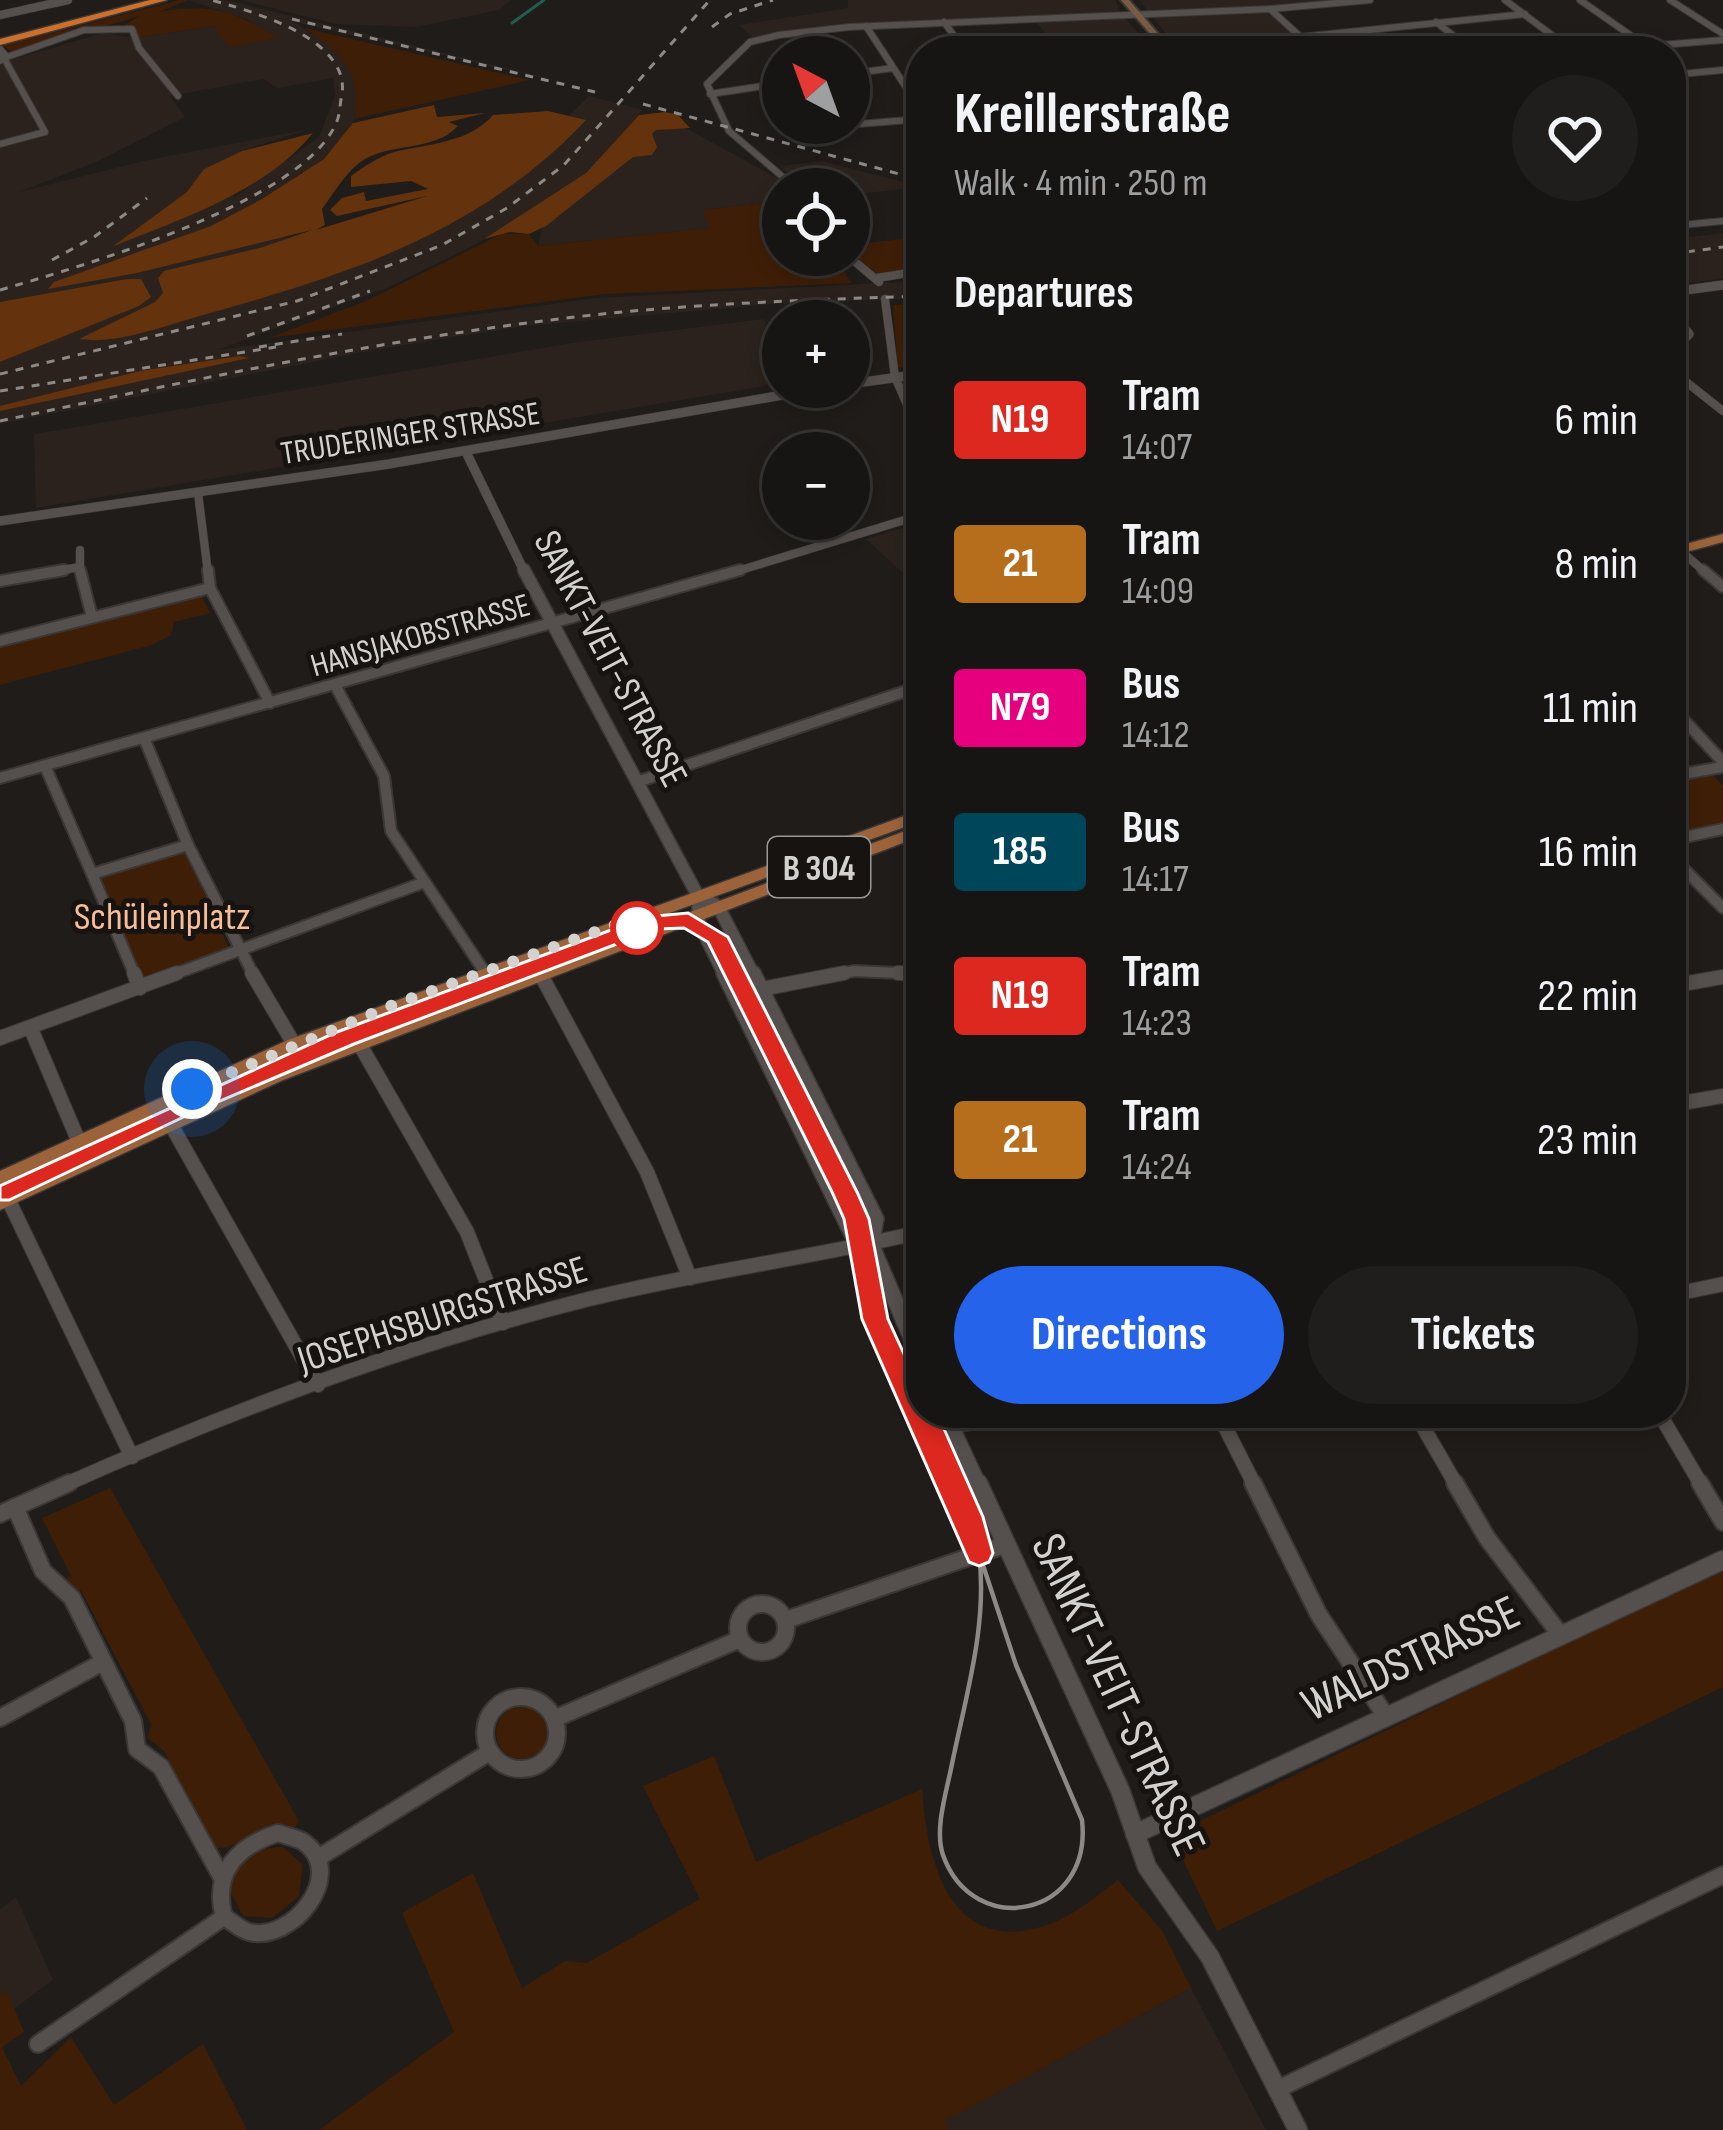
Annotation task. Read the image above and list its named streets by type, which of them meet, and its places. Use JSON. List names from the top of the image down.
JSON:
{
  "streets": {
    "main road": ["B 304"],
    "street": [
      "TRUDERINGER STRASSE",
      "HANSJAKOBSTRASSE",
      "SANKT-VEIT-STRASSE",
      "JOSEPHSBURGSTRASSE",
      "WALDSTRASSE"
    ]
  },
  "crossings": [
    ["TRUDERINGER STRASSE", "SANKT-VEIT-STRASSE"],
    ["HANSJAKOBSTRASSE", "SANKT-VEIT-STRASSE"],
    ["SANKT-VEIT-STRASSE", "B 304"],
    ["SANKT-VEIT-STRASSE", "WALDSTRASSE"]
  ],
  "parks": ["Schüleinplatz"],
  "lines": ["tram line N19"],
  "north": "top left",
  "page": {
    "map_buttons": ["+", "−"],
    "heading": [
      ["Kreillerstraße", "Walk · 4 min · 250 m"],
      "Departures"
    ],
    "list": [
      {
        "mark": "N19",
        "name": "Tram",
        "note": "14:07",
        "value": "6 min"
      },
      {
        "mark": "21",
        "name": "Tram",
        "note": "14:09",
        "value": "8 min"
      },
      {
        "mark": "N79",
        "name": "Bus",
        "note": "14:12",
        "value": "11 min"
      },
      {
        "mark": "185",
        "name": "Bus",
        "note": "14:17",
        "value": "16 min"
      },
      {
        "mark": "N19",
        "name": "Tram",
        "note": "14:23",
        "value": "22 min"
      },
      {
        "mark": "21",
        "name": "Tram",
        "note": "14:24",
        "value": "23 min"
      }
    ],
    "buttons": ["Directions", "Tickets"]
  }
}
